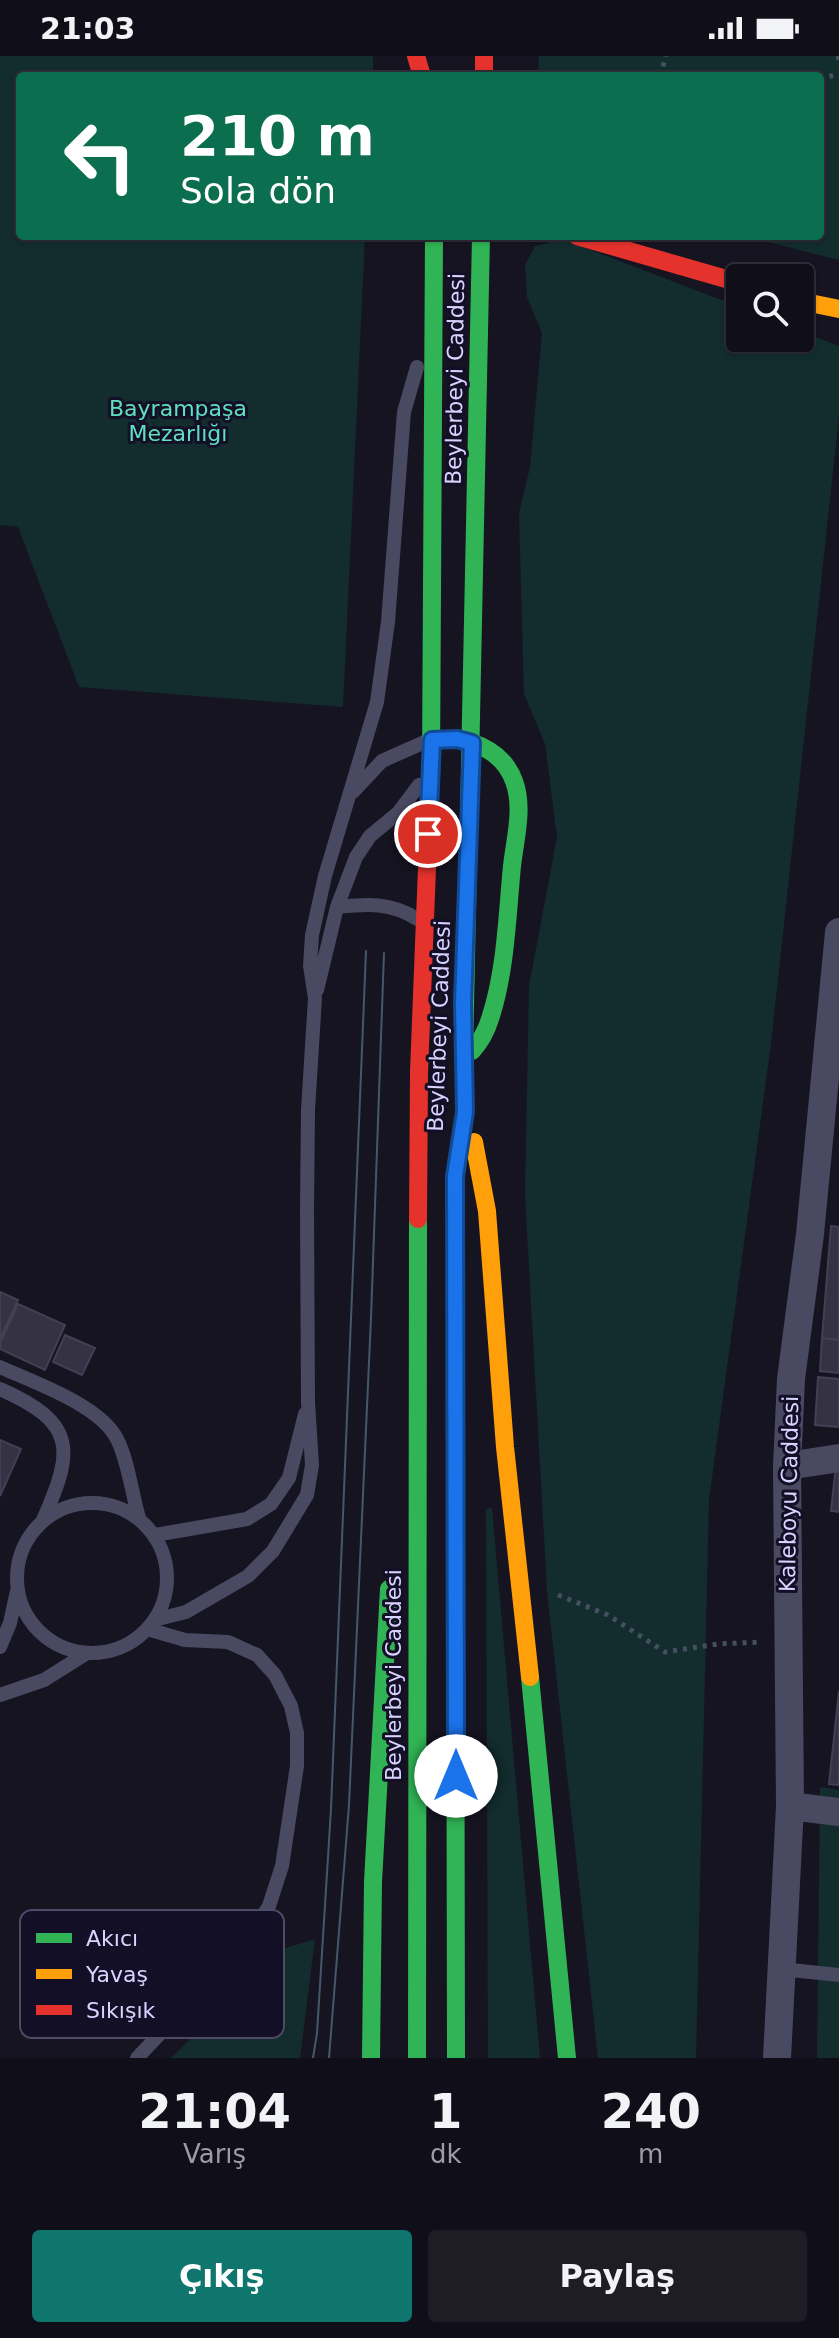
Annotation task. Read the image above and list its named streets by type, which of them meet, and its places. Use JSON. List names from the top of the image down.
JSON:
{
  "streets": {
    "main road": ["Beylerbeyi Caddesi"],
    "street": ["Kaleboyu Caddesi"]
  },
  "parks": ["Bayrampaşa Mezarlığı"],
  "legend": ["Akıcı", "Yavaş", "Sıkışık"],
  "page": {
    "status": "21:03",
    "turn": ["210 m", "Sola dön"],
    "eta": [
      "21:04",
      "Varış",
      "1",
      "dk",
      "240",
      "m"
    ],
    "buttons": ["Çıkış", "Paylaş"]
  }
}
